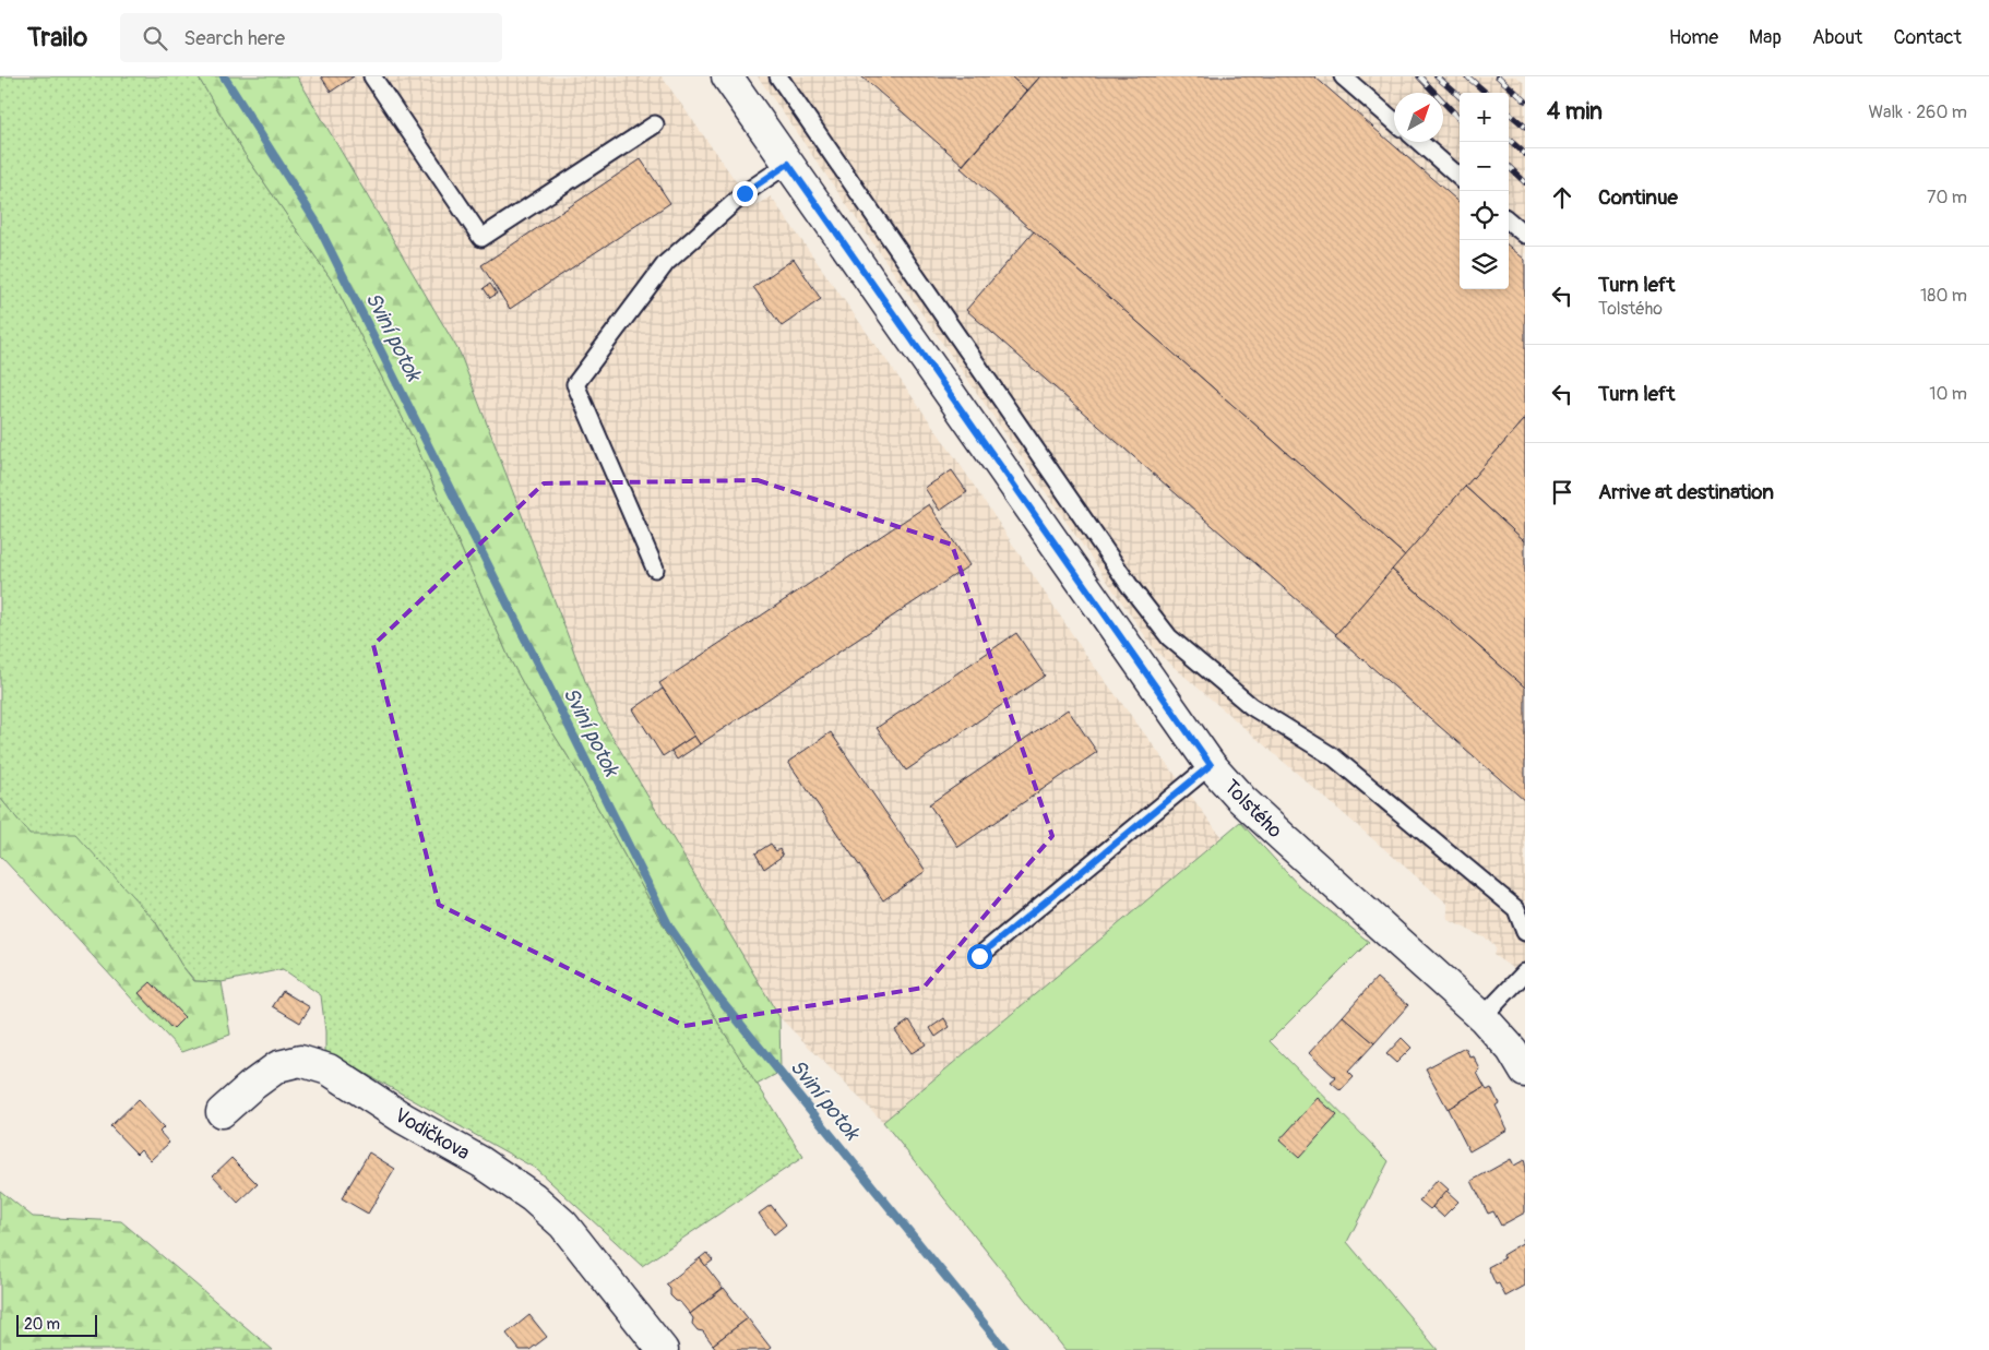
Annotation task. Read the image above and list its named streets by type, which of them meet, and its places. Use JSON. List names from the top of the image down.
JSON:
{
  "streets": {
    "street": ["Tolstého", "Vodičkova"]
  },
  "water": ["Sviní potok"],
  "scale_bar": "20 m",
  "north": "top right",
  "page": {
    "header": "Trailo",
    "search": "Search here",
    "nav": [
      "Home",
      "Map",
      "About",
      "Contact"
    ],
    "heading": ["4 min", "Walk · 260 m"],
    "map_buttons": ["+", "−"],
    "list": [
      ["Continue", "70 m"],
      ["Turn left", "Tolstého", "180 m"],
      ["Turn left", "10 m"],
      "Arrive at destination"
    ],
    "scale": "20 m"
  }
}
